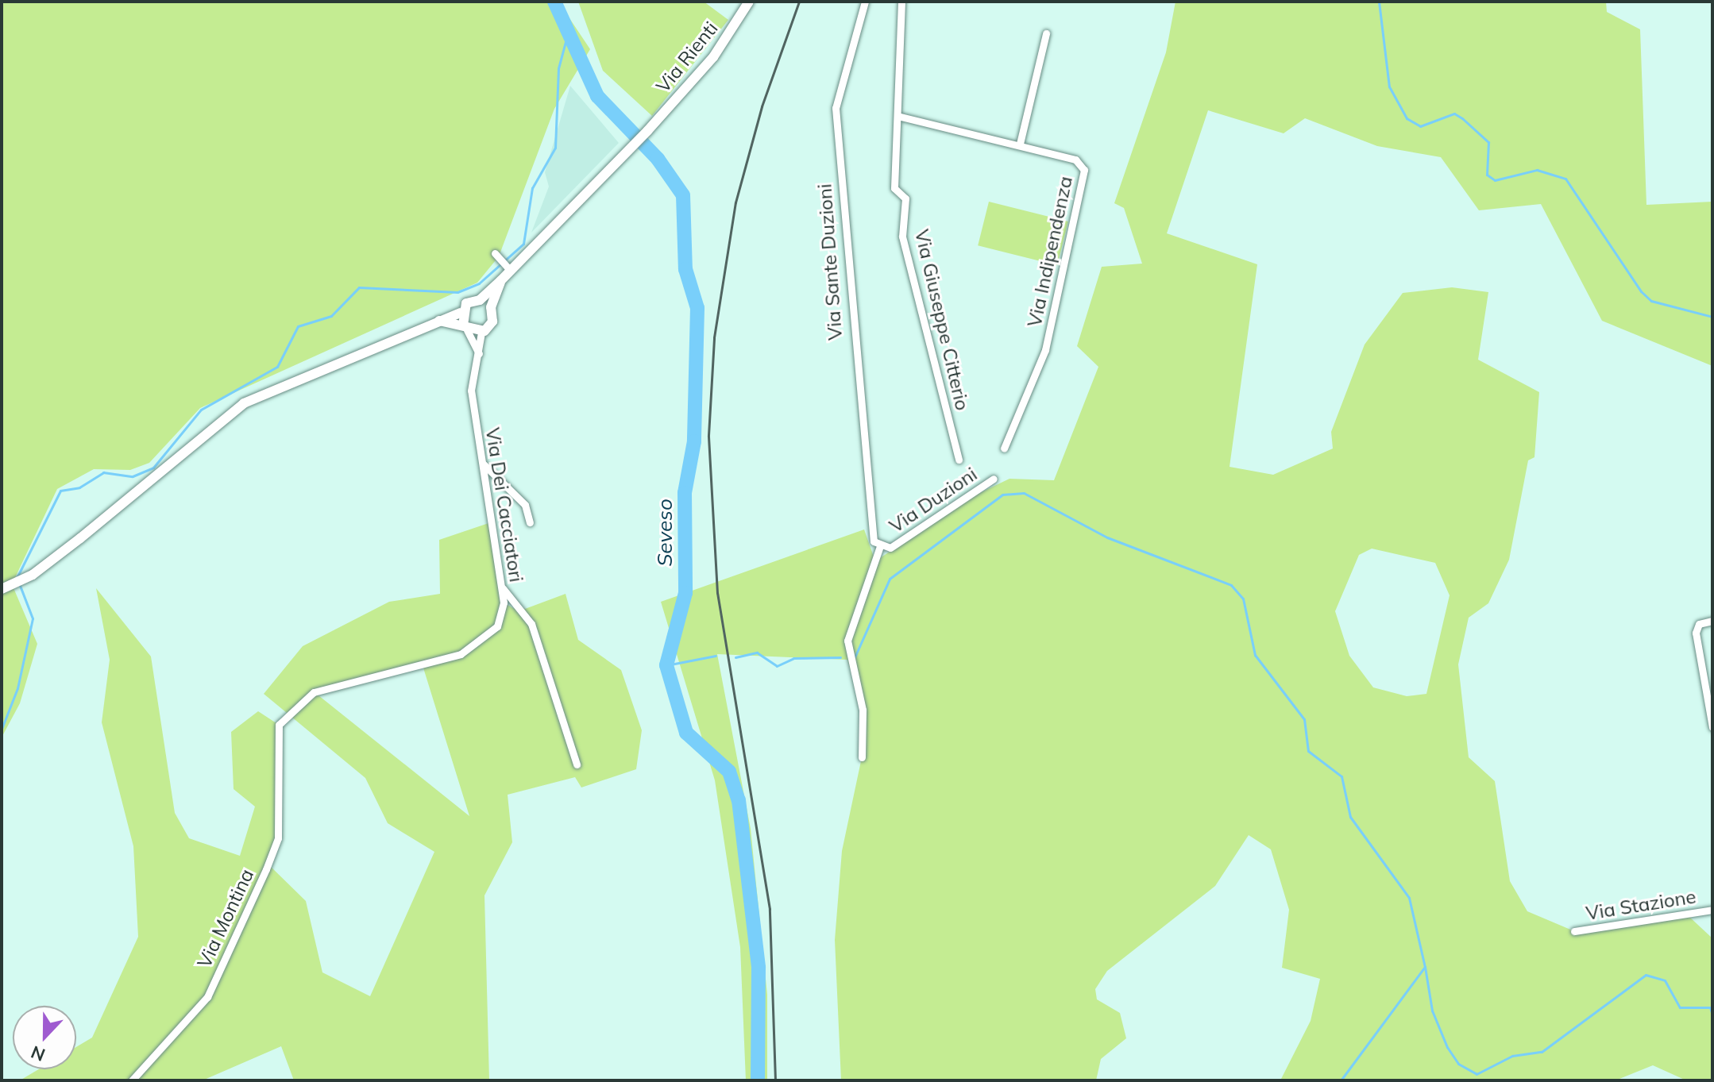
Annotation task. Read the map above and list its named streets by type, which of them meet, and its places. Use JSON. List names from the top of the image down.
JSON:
{
  "streets": {
    "main road": ["Via Rienti"],
    "street": [
      "Via Indipendenza",
      "Via Sante Duzioni",
      "Via Giuseppe Citterio",
      "Via Duzioni",
      "Via Dei Cacciatori",
      "Via Stazione",
      "Via Montina"
    ]
  },
  "crossings": [
    ["Via Indipendenza", "Via Giuseppe Citterio"],
    ["Via Sante Duzioni", "Via Duzioni"],
    ["Via Dei Cacciatori", "Via Montina"]
  ],
  "water": ["Seveso"],
  "north": "bottom"
}
